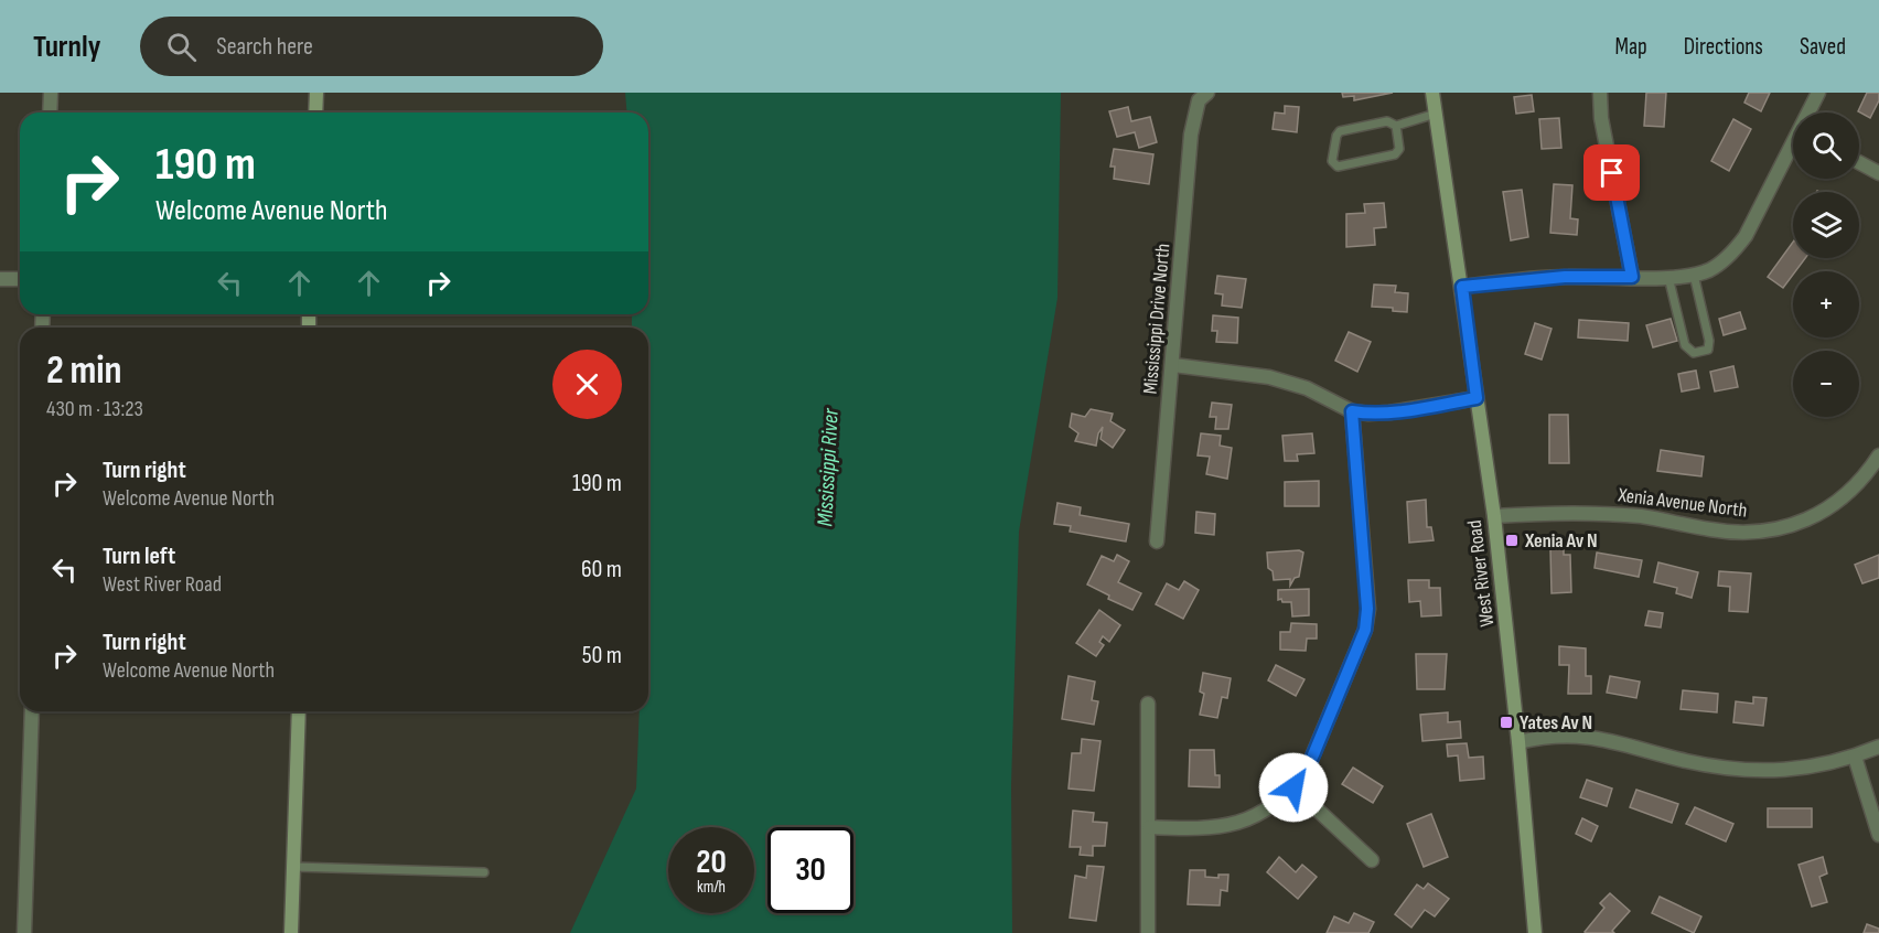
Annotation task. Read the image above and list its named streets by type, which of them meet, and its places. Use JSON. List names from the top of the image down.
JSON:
{
  "streets": {
    "main road": ["West River Road"],
    "street": ["Mississippi Drive North", "Xenia Avenue North"]
  },
  "crossings": [
    ["Xenia Avenue North", "West River Road"]
  ],
  "water": ["Mississippi River"],
  "places": {
    "transit": ["Xenia Av N", "Yates Av N"]
  },
  "page": {
    "header": "Turnly",
    "search": "Search here",
    "nav": ["Map", "Directions", "Saved"],
    "map_buttons": ["+", "−"],
    "turn": ["190 m", "Welcome Avenue North"],
    "heading": ["2 min", "430 m · 13:23"],
    "list": [
      {
        "name": "Turn right",
        "note": "Welcome Avenue North",
        "value": "190 m"
      },
      {
        "name": "Turn left",
        "note": "West River Road",
        "value": "60 m"
      },
      {
        "name": "Turn right",
        "note": "Welcome Avenue North",
        "value": "50 m"
      }
    ],
    "speed": "20 km/h",
    "limit": "30"
  }
}
